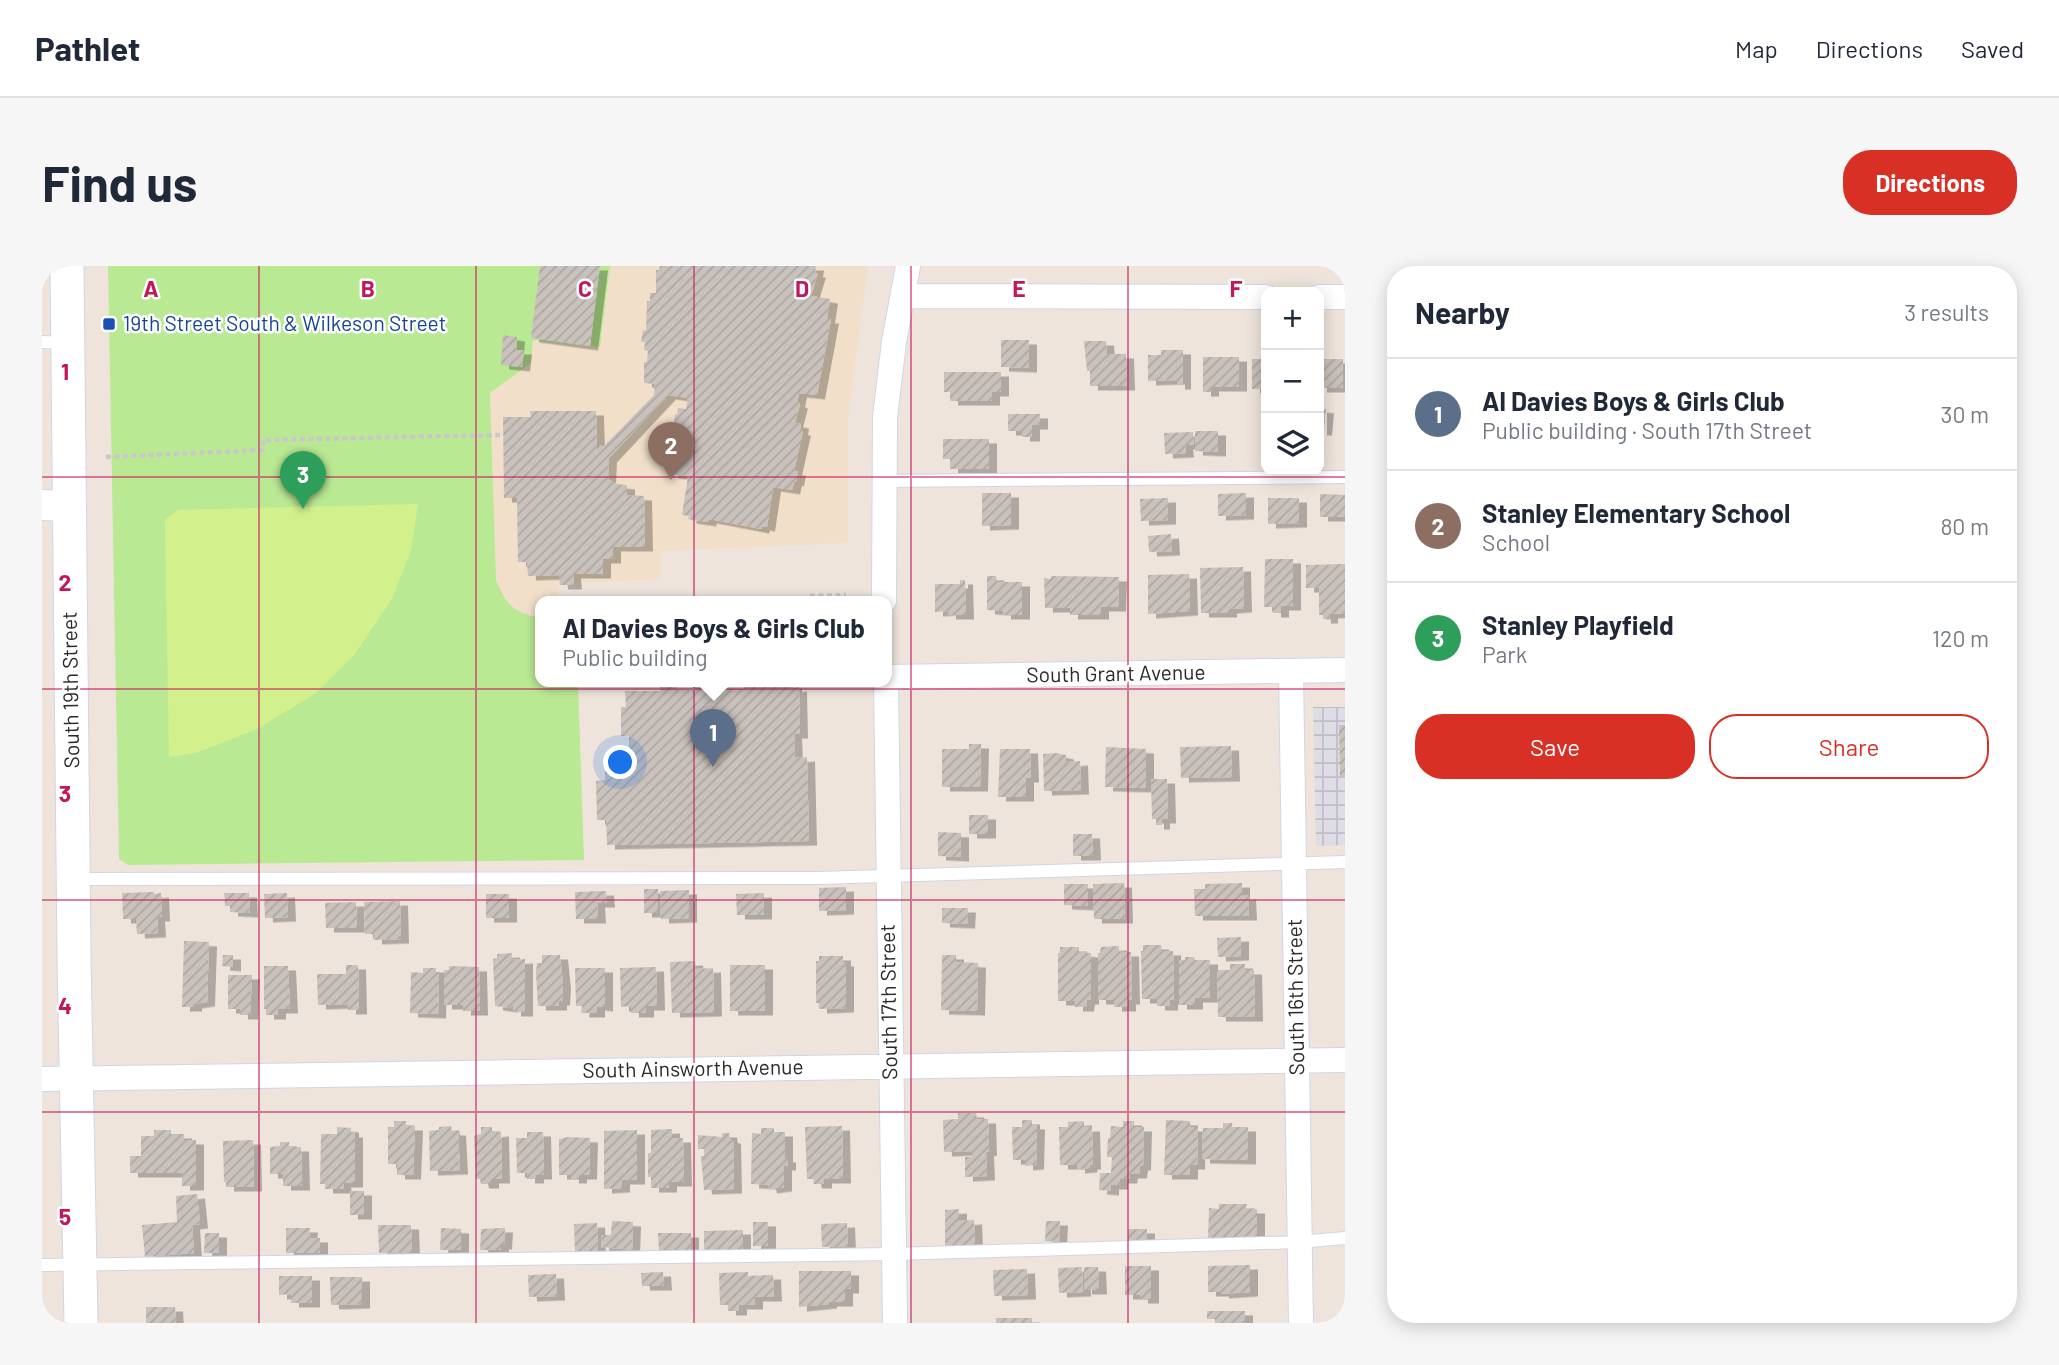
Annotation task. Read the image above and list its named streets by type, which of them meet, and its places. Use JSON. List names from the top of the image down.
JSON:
{
  "streets": {
    "main road": ["South 19th Street"],
    "street": [
      "South Grant Avenue",
      "South 16th Street",
      "South 17th Street",
      "South Ainsworth Avenue"
    ]
  },
  "crossings": [
    ["South Grant Avenue", "South 16th Street"],
    ["South 19th Street", "South Ainsworth Avenue"],
    ["South 16th Street", "South Ainsworth Avenue"],
    ["South 17th Street", "South Ainsworth Avenue"]
  ],
  "places": {
    "transit": ["19th Street South & Wilkeson Street"]
  },
  "page": {
    "header": "Pathlet",
    "nav": ["Map", "Directions", "Saved"],
    "buttons": [
      "Directions",
      ["Save", "Share"]
    ],
    "title": "Find us",
    "heading": ["Nearby", "3 results"],
    "map_buttons": ["+", "−"],
    "list": [
      {
        "mark": "1",
        "name": "Al Davies Boys & Girls Club",
        "note": "Public building · South 17th Street",
        "value": "30 m"
      },
      {
        "mark": "2",
        "name": "Stanley Elementary School",
        "note": "School",
        "value": "80 m"
      },
      {
        "mark": "3",
        "name": "Stanley Playfield",
        "note": "Park",
        "value": "120 m"
      }
    ],
    "pins": ["2", "3", "1"],
    "popup": ["Al Davies Boys & Girls Club", "Public building"]
  },
  "grid": {
    "columns": [
      "A",
      "B",
      "C",
      "D",
      "E",
      "F"
    ],
    "rows": [
      "1",
      "2",
      "3",
      "4",
      "5"
    ]
  }
}
